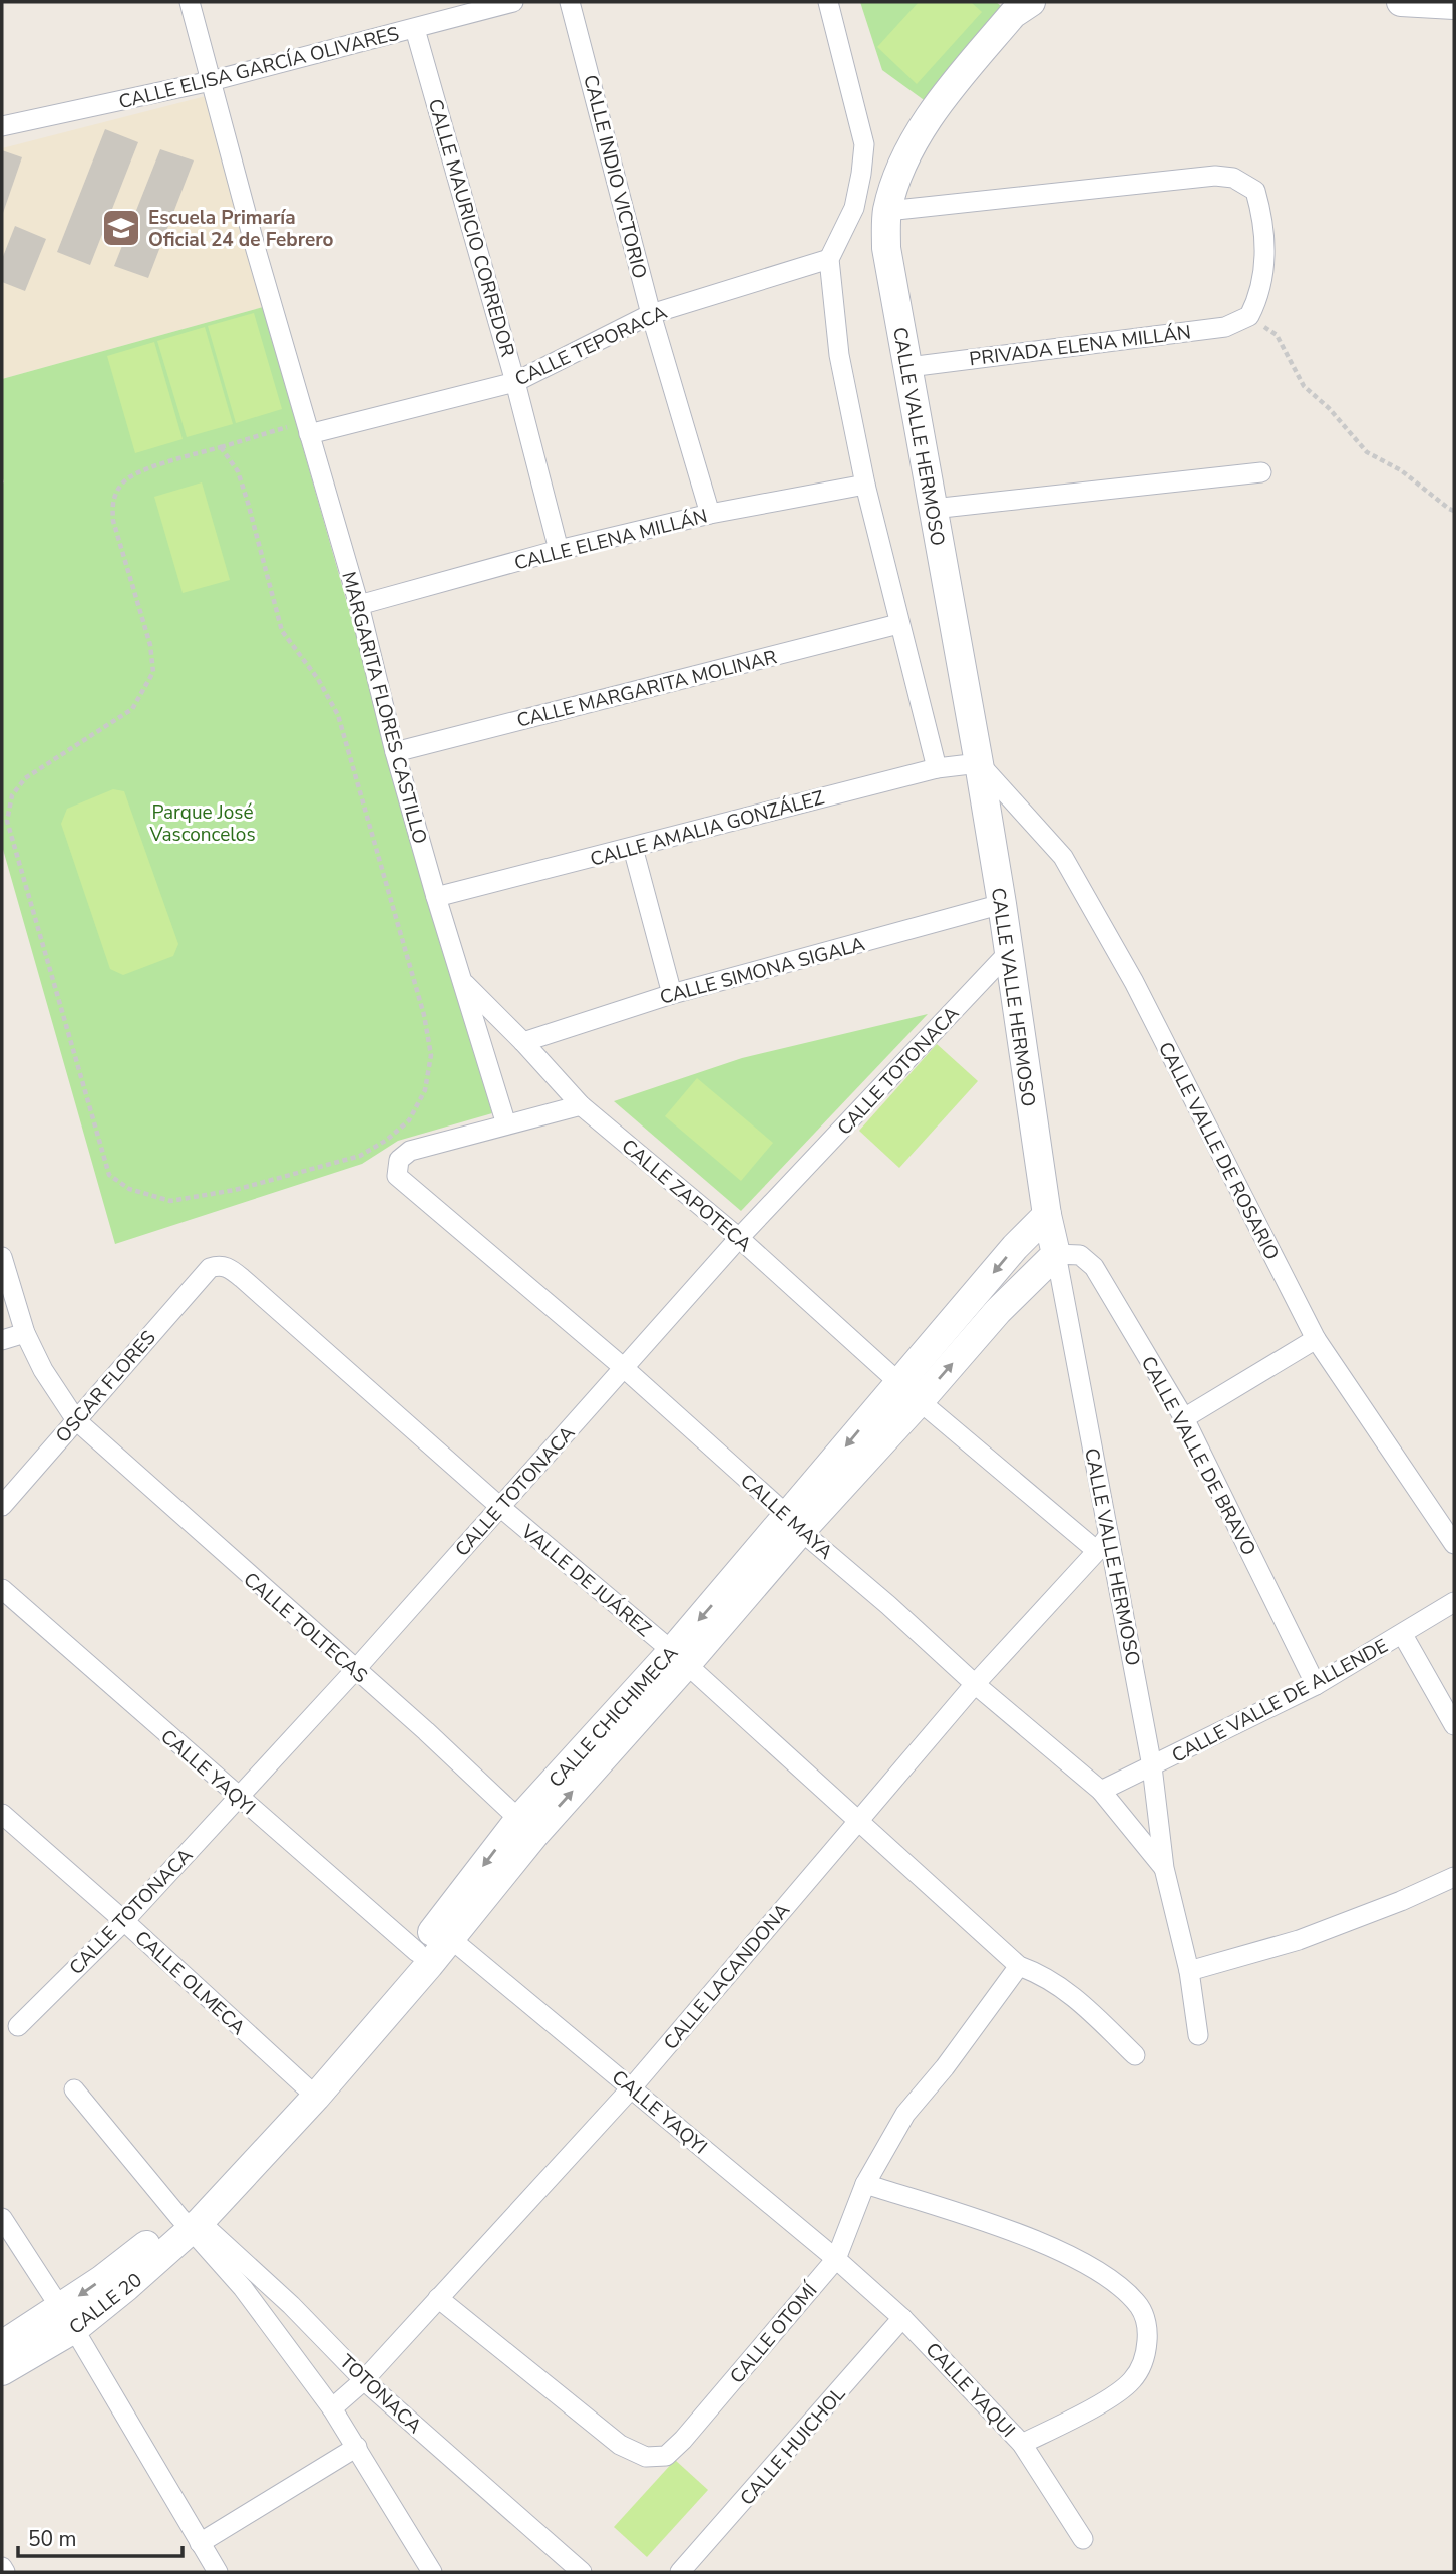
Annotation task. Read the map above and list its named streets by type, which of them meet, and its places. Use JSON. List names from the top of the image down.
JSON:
{
  "streets": {
    "main road": ["CALLE VALLE HERMOSO", "CALLE CHICHIMECA", "CALLE 20"],
    "street": [
      "CALLE ELISA GARCÍA OLIVARES",
      "CALLE INDIO VICTORIO",
      "CALLE MAURICIO CORREDOR",
      "CALLE TEPORACA",
      "PRIVADA ELENA MILLÁN",
      "CALLE ELENA MILLÁN",
      "CALLE MARGARITA MOLINAR",
      "MARGARITA FLORES CASTILLO",
      "CALLE AMALIA GONZÁLEZ",
      "CALLE SIMONA SIGALA",
      "CALLE TOTONACA",
      "CALLE VALLE DE ROSARIO",
      "CALLE ZAPOTECA",
      "OSCAR FLORES",
      "CALLE VALLE DE BRAVO",
      "CALLE MAYA",
      "VALLE DE JUÁREZ",
      "CALLE TOLTECAS",
      "CALLE VALLE DE ALLENDE",
      "CALLE YAQYI",
      "CALLE LACANDONA",
      "CALLE OLMECA",
      "CALLE OTOMÍ",
      "CALLE YAQUI",
      "TOTONACA",
      "CALLE HUICHOL"
    ]
  },
  "crossings": [
    ["CALLE ELISA GARCÍA OLIVARES", "CALLE MAURICIO CORREDOR"],
    ["CALLE ELISA GARCÍA OLIVARES", "MARGARITA FLORES CASTILLO"],
    ["CALLE INDIO VICTORIO", "CALLE TEPORACA"],
    ["CALLE INDIO VICTORIO", "CALLE ELENA MILLÁN"],
    ["CALLE MAURICIO CORREDOR", "CALLE TEPORACA"],
    ["CALLE MAURICIO CORREDOR", "CALLE ELENA MILLÁN"],
    ["CALLE TEPORACA", "MARGARITA FLORES CASTILLO"],
    ["PRIVADA ELENA MILLÁN", "CALLE VALLE HERMOSO"],
    ["CALLE VALLE HERMOSO", "CALLE AMALIA GONZÁLEZ"],
    ["CALLE VALLE HERMOSO", "CALLE SIMONA SIGALA"],
    ["CALLE VALLE HERMOSO", "CALLE TOTONACA"],
    ["CALLE VALLE HERMOSO", "CALLE VALLE DE ROSARIO"],
    ["CALLE VALLE HERMOSO", "CALLE ZAPOTECA"],
    ["CALLE VALLE HERMOSO", "CALLE VALLE DE BRAVO"],
    ["CALLE VALLE HERMOSO", "CALLE MAYA"],
    ["CALLE VALLE HERMOSO", "CALLE VALLE DE ALLENDE"],
    ["CALLE VALLE HERMOSO", "CALLE CHICHIMECA"],
    ["CALLE VALLE HERMOSO", "CALLE LACANDONA"],
    ["CALLE ELENA MILLÁN", "MARGARITA FLORES CASTILLO"],
    ["CALLE MARGARITA MOLINAR", "MARGARITA FLORES CASTILLO"],
    ["MARGARITA FLORES CASTILLO", "CALLE AMALIA GONZÁLEZ"],
    ["MARGARITA FLORES CASTILLO", "CALLE ZAPOTECA"],
    ["MARGARITA FLORES CASTILLO", "CALLE MAYA"],
    ["CALLE AMALIA GONZÁLEZ", "CALLE VALLE DE ROSARIO"],
    ["CALLE SIMONA SIGALA", "CALLE ZAPOTECA"],
    ["CALLE TOTONACA", "CALLE ZAPOTECA"],
    ["CALLE TOTONACA", "CALLE MAYA"],
    ["CALLE TOTONACA", "VALLE DE JUÁREZ"],
    ["CALLE TOTONACA", "CALLE TOLTECAS"],
    ["CALLE TOTONACA", "CALLE YAQYI"],
    ["CALLE TOTONACA", "CALLE OLMECA"],
    ["CALLE ZAPOTECA", "CALLE CHICHIMECA"],
    ["CALLE ZAPOTECA", "CALLE LACANDONA"],
    ["OSCAR FLORES", "VALLE DE JUÁREZ"],
    ["OSCAR FLORES", "CALLE TOLTECAS"],
    ["CALLE VALLE DE BRAVO", "CALLE VALLE DE ALLENDE"],
    ["CALLE VALLE DE BRAVO", "CALLE CHICHIMECA"],
    ["CALLE MAYA", "CALLE VALLE DE ALLENDE"],
    ["CALLE MAYA", "CALLE CHICHIMECA"],
    ["CALLE MAYA", "CALLE LACANDONA"],
    ["VALLE DE JUÁREZ", "CALLE CHICHIMECA"],
    ["VALLE DE JUÁREZ", "CALLE LACANDONA"],
    ["VALLE DE JUÁREZ", "CALLE OTOMÍ"],
    ["CALLE TOLTECAS", "CALLE CHICHIMECA"],
    ["CALLE CHICHIMECA", "CALLE YAQYI"],
    ["CALLE CHICHIMECA", "CALLE OLMECA"],
    ["CALLE CHICHIMECA", "CALLE 20"],
    ["CALLE CHICHIMECA", "TOTONACA"],
    ["CALLE YAQYI", "CALLE LACANDONA"],
    ["CALLE YAQYI", "CALLE OTOMÍ"],
    ["CALLE YAQYI", "CALLE YAQUI"],
    ["CALLE LACANDONA", "CALLE OTOMÍ"],
    ["CALLE LACANDONA", "TOTONACA"],
    ["CALLE 20", "TOTONACA"],
    ["CALLE OTOMÍ", "CALLE YAQUI"],
    ["CALLE YAQUI", "CALLE HUICHOL"]
  ],
  "parks": ["Parque José Vasconcelos"],
  "places": {
    "school or university": ["Escuela Primaría Oficial 24 de Febrero"]
  },
  "scale_bar": "50 m"
}
